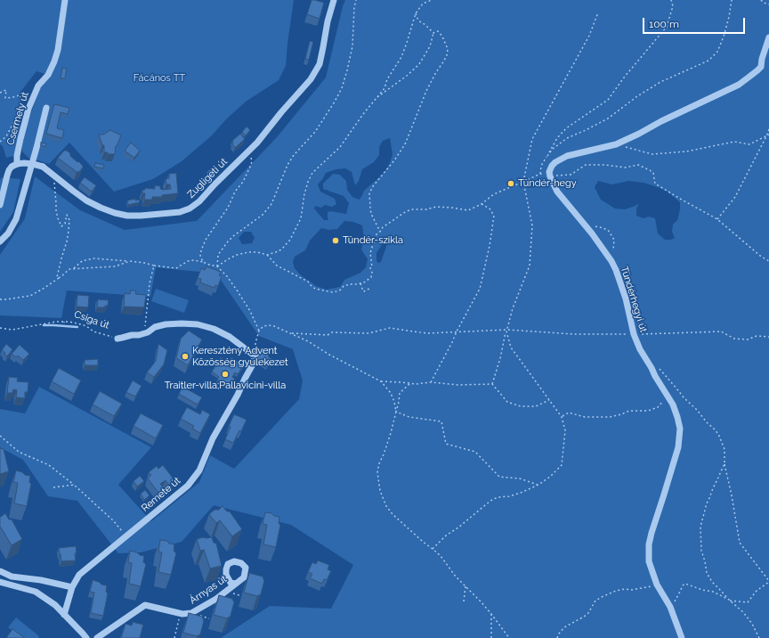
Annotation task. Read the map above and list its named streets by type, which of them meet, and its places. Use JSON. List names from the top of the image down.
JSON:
{
  "streets": {
    "street": [
      "Csermely út",
      "Zugligeti út",
      "Tündérhegyi út",
      "Csiga út",
      "Remete út",
      "Árnyas út"
    ]
  },
  "crossings": [
    ["Csermely út", "Zugligeti út"],
    ["Csiga út", "Remete út"]
  ],
  "parks": ["Fácános TT"],
  "places": [
    "Tündér-hegy",
    "Tündér-szikla",
    "Keresztény Advent Közösség gyülekezet",
    "Traitler-villa;Pallavicini-villa"
  ],
  "scale_bar": "100 m"
}
